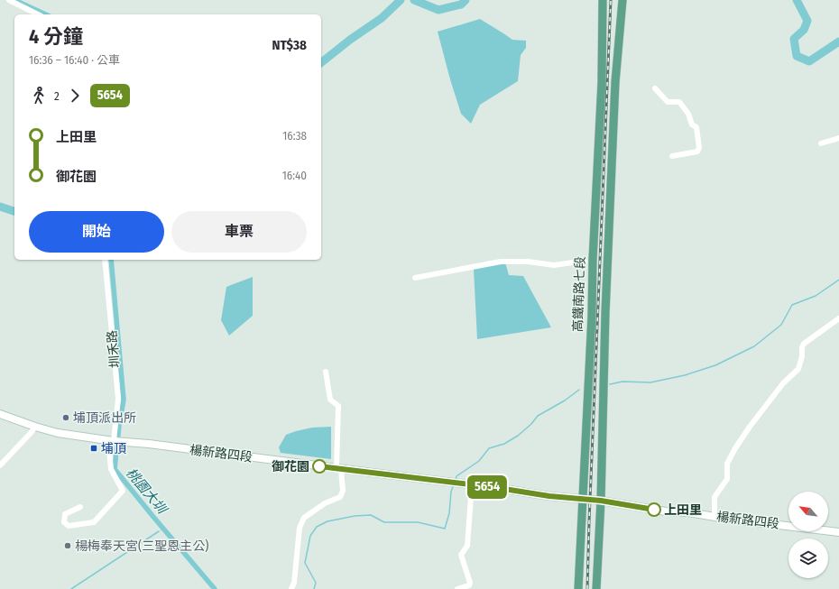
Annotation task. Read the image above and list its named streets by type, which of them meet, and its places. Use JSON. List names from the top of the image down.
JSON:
{
  "streets": {
    "main road": ["高鐵南路七段", "楊新路四段"],
    "street": ["圳禾路"]
  },
  "crossings": [
    ["高鐵南路七段", "楊新路四段"],
    ["圳禾路", "楊新路四段"]
  ],
  "water": ["桃園大圳"],
  "places": {
    "other": [
      "埔頂派出所",
      "御花園",
      "上田里",
      "楊梅奉天宮(三聖恩主公)"
    ],
    "transit": ["埔頂"]
  },
  "lines": ["bus line 5654"],
  "north": "top left",
  "page": {
    "on_map": "5654",
    "heading": ["4 分鐘", "16:36 – 16:40 · 公車", "NT$38"],
    "legs": ["2", "5654"],
    "list": [
      {
        "name": "上田里",
        "value": "16:38"
      },
      {
        "name": "御花園",
        "value": "16:40"
      }
    ],
    "buttons": ["開始", "車票"]
  }
}
